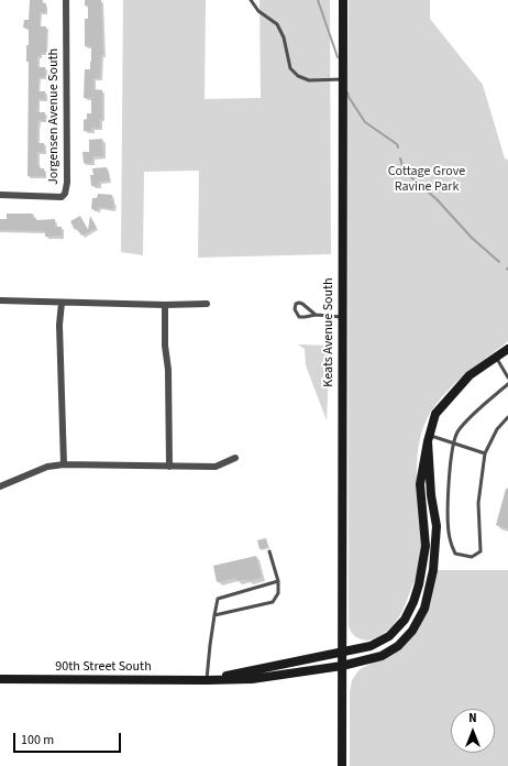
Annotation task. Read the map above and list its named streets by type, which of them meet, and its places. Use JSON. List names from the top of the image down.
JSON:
{
  "streets": {
    "street": ["Jorgensen Avenue South", "Keats Avenue South", "90th Street South"]
  },
  "crossings": [
    ["Keats Avenue South", "90th Street South"]
  ],
  "parks": ["Cottage Grove Ravine Park"],
  "scale_bar": "100 m",
  "north": "top"
}
